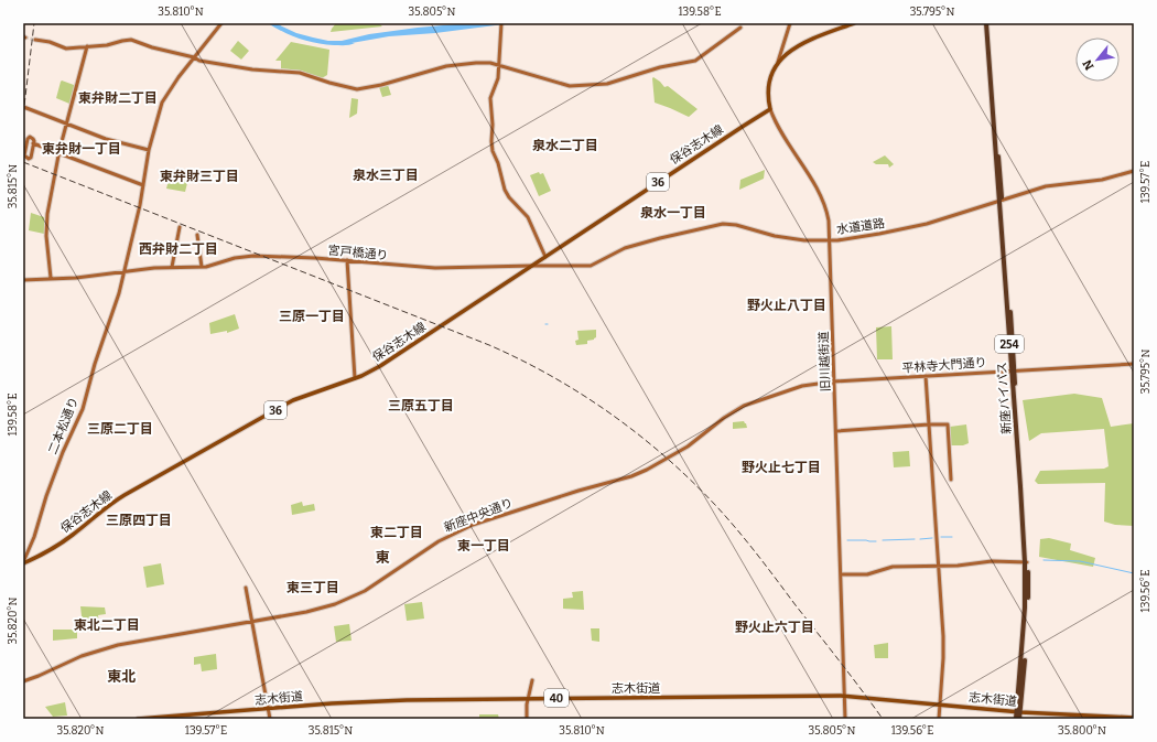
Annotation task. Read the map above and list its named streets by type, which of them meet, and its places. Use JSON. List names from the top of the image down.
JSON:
{
  "streets": {
    "highway": ["254", "新座バイパス"],
    "main road": [
      "保谷志木線",
      "36",
      "旧川越街道",
      "志木街道",
      "40"
    ],
    "street": [
      "水道道路",
      "宮戸橋通り",
      "平林寺大門通り",
      "二本松通り",
      "新座中央通り"
    ]
  },
  "crossings": [
    ["保谷志木線", "宮戸橋通り"],
    ["保谷志木線", "旧川越街道"],
    ["保谷志木線", "二本松通り"],
    ["水道道路", "宮戸橋通り"],
    ["水道道路", "旧川越街道"],
    ["水道道路", "新座バイパス"],
    ["宮戸橋通り", "二本松通り"],
    ["旧川越街道", "平林寺大門通り"],
    ["旧川越街道", "新座中央通り"],
    ["旧川越街道", "志木街道"],
    ["平林寺大門通り", "新座バイパス"],
    ["平林寺大門通り", "新座中央通り"],
    ["新座バイパス", "志木街道"]
  ],
  "districts": [
    "東弁財二丁目",
    "泉水二丁目",
    "東弁財一丁目",
    "泉水三丁目",
    "東弁財三丁目",
    "泉水一丁目",
    "西弁財二丁目",
    "野火止八丁目",
    "三原一丁目",
    "三原五丁目",
    "三原二丁目",
    "野火止七丁目",
    "三原四丁目",
    "東二丁目",
    "東一丁目",
    "東",
    "東三丁目",
    "東北二丁目",
    "野火止六丁目",
    "東北"
  ],
  "north": "bottom left",
  "coordinates": [
    "35.810°N",
    "35.805°N",
    "139.58°E",
    "35.795°N",
    "139.57°E",
    "35.815°N",
    "139.56°E",
    "35.820°N",
    "35.800°N"
  ]
}
